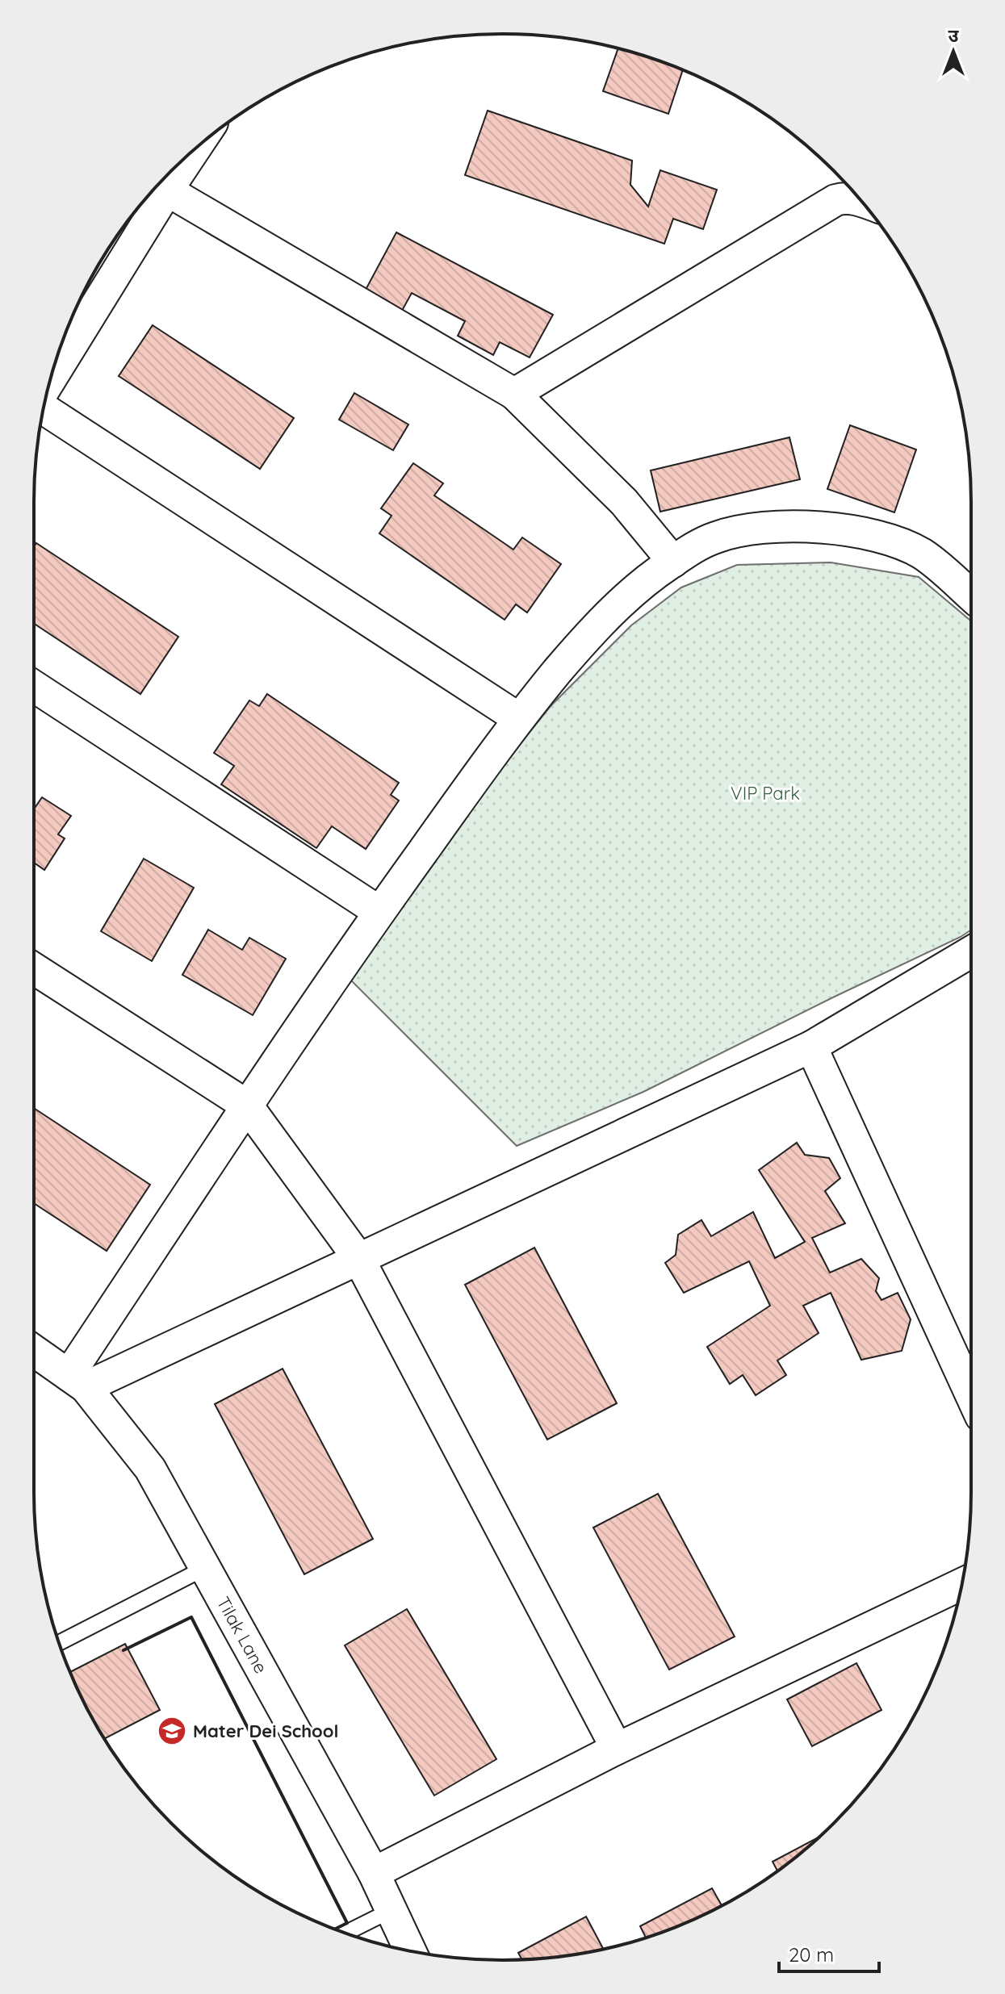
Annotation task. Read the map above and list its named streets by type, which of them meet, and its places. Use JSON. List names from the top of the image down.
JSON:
{
  "streets": {
    "street": ["Tilak Lane"]
  },
  "parks": ["VIP Park"],
  "places": {
    "school or university": ["Mater Dei School"]
  },
  "scale_bar": "20 m",
  "north": "top"
}
